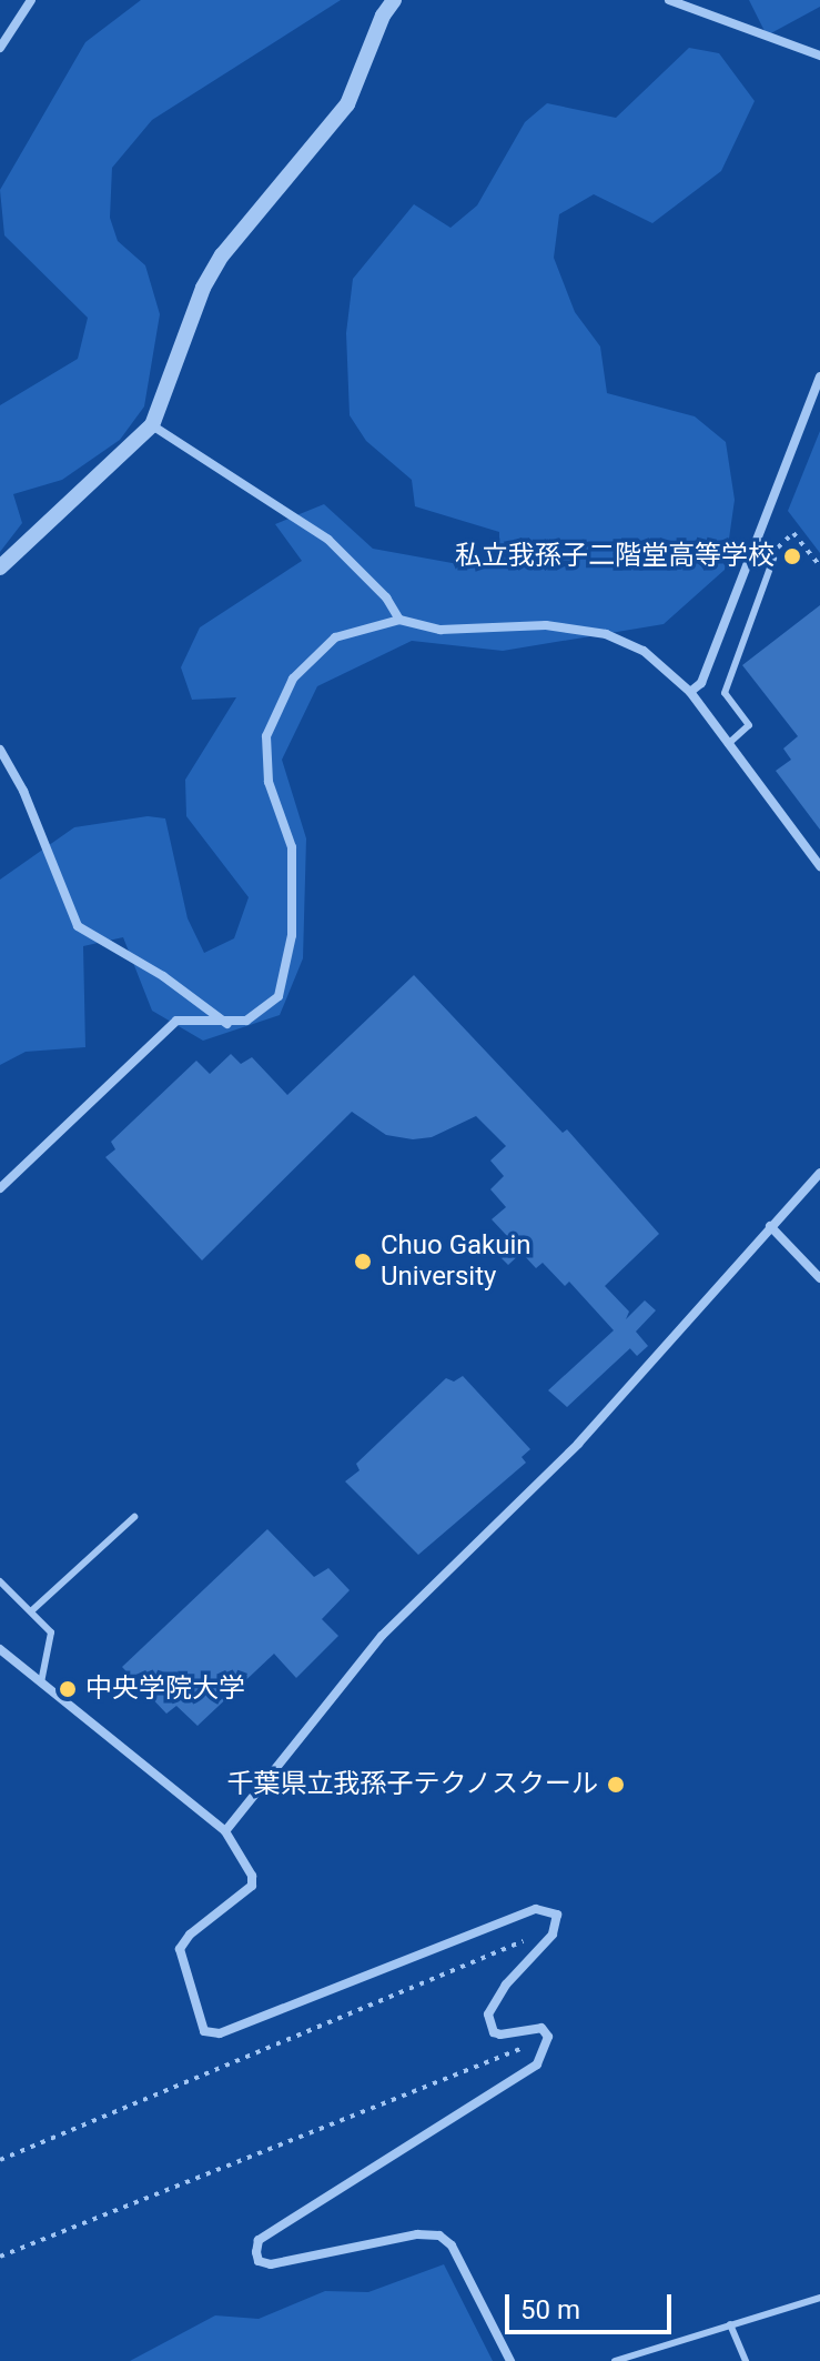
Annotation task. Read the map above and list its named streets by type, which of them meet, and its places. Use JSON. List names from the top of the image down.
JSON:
{
  "places": [
    "私立我孫子二階堂高等学校",
    "Chuo Gakuin University",
    "中央学院大学",
    "千葉県立我孫子テクノスクール"
  ],
  "scale_bar": "50 m"
}
